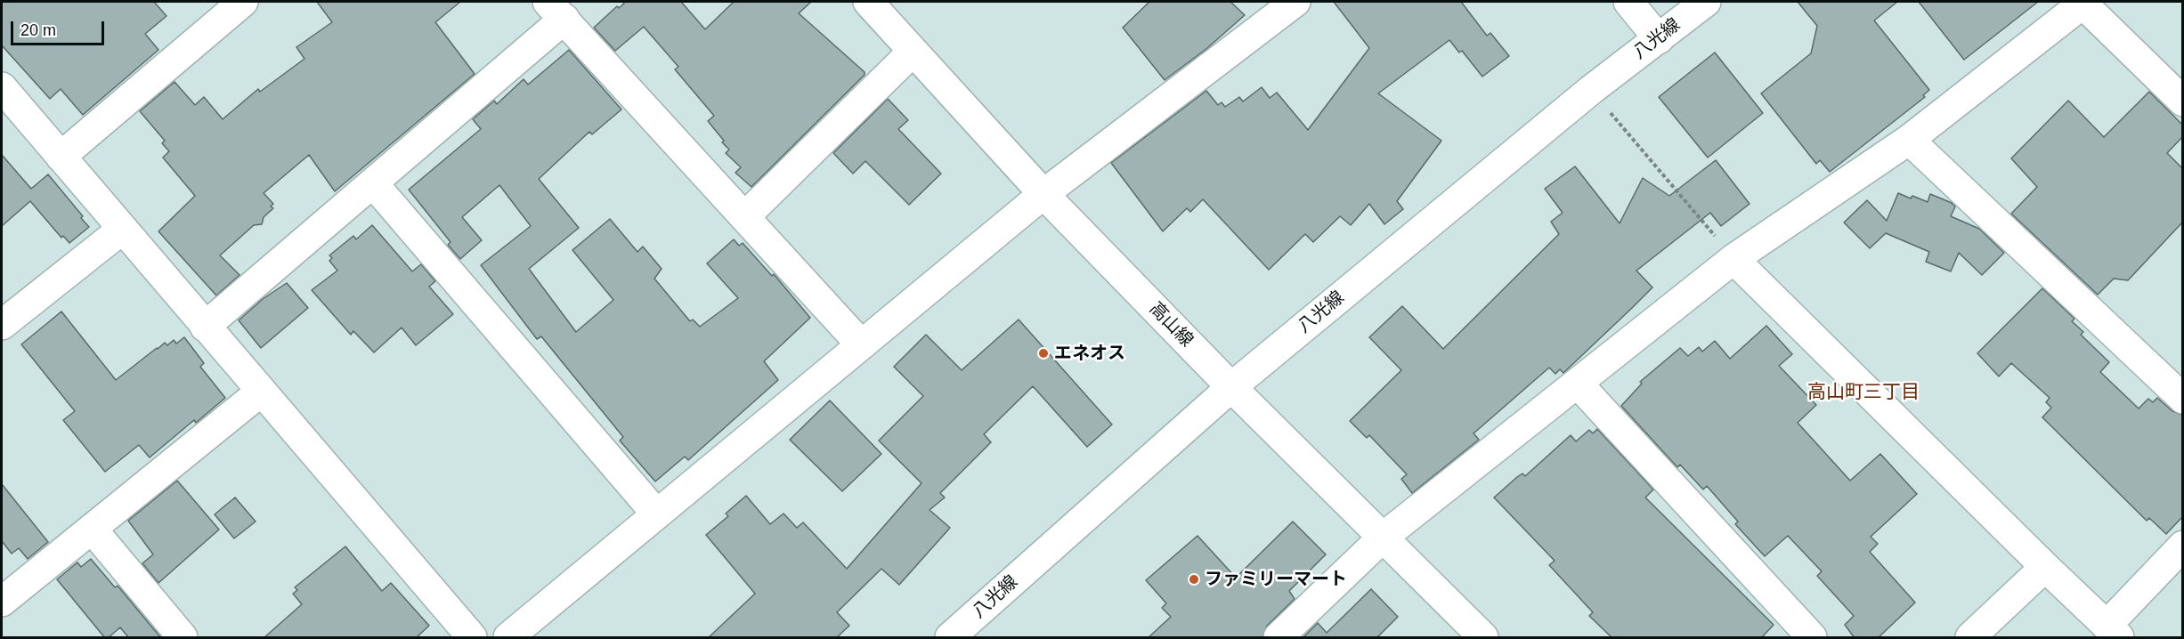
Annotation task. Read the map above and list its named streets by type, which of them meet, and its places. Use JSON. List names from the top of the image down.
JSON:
{
  "streets": {
    "street": ["八光線", "高山線"]
  },
  "crossings": [
    ["八光線", "高山線"]
  ],
  "districts": ["高山町三丁目"],
  "places": ["エネオス", "ファミリーマート"],
  "scale_bar": "20 m"
}
